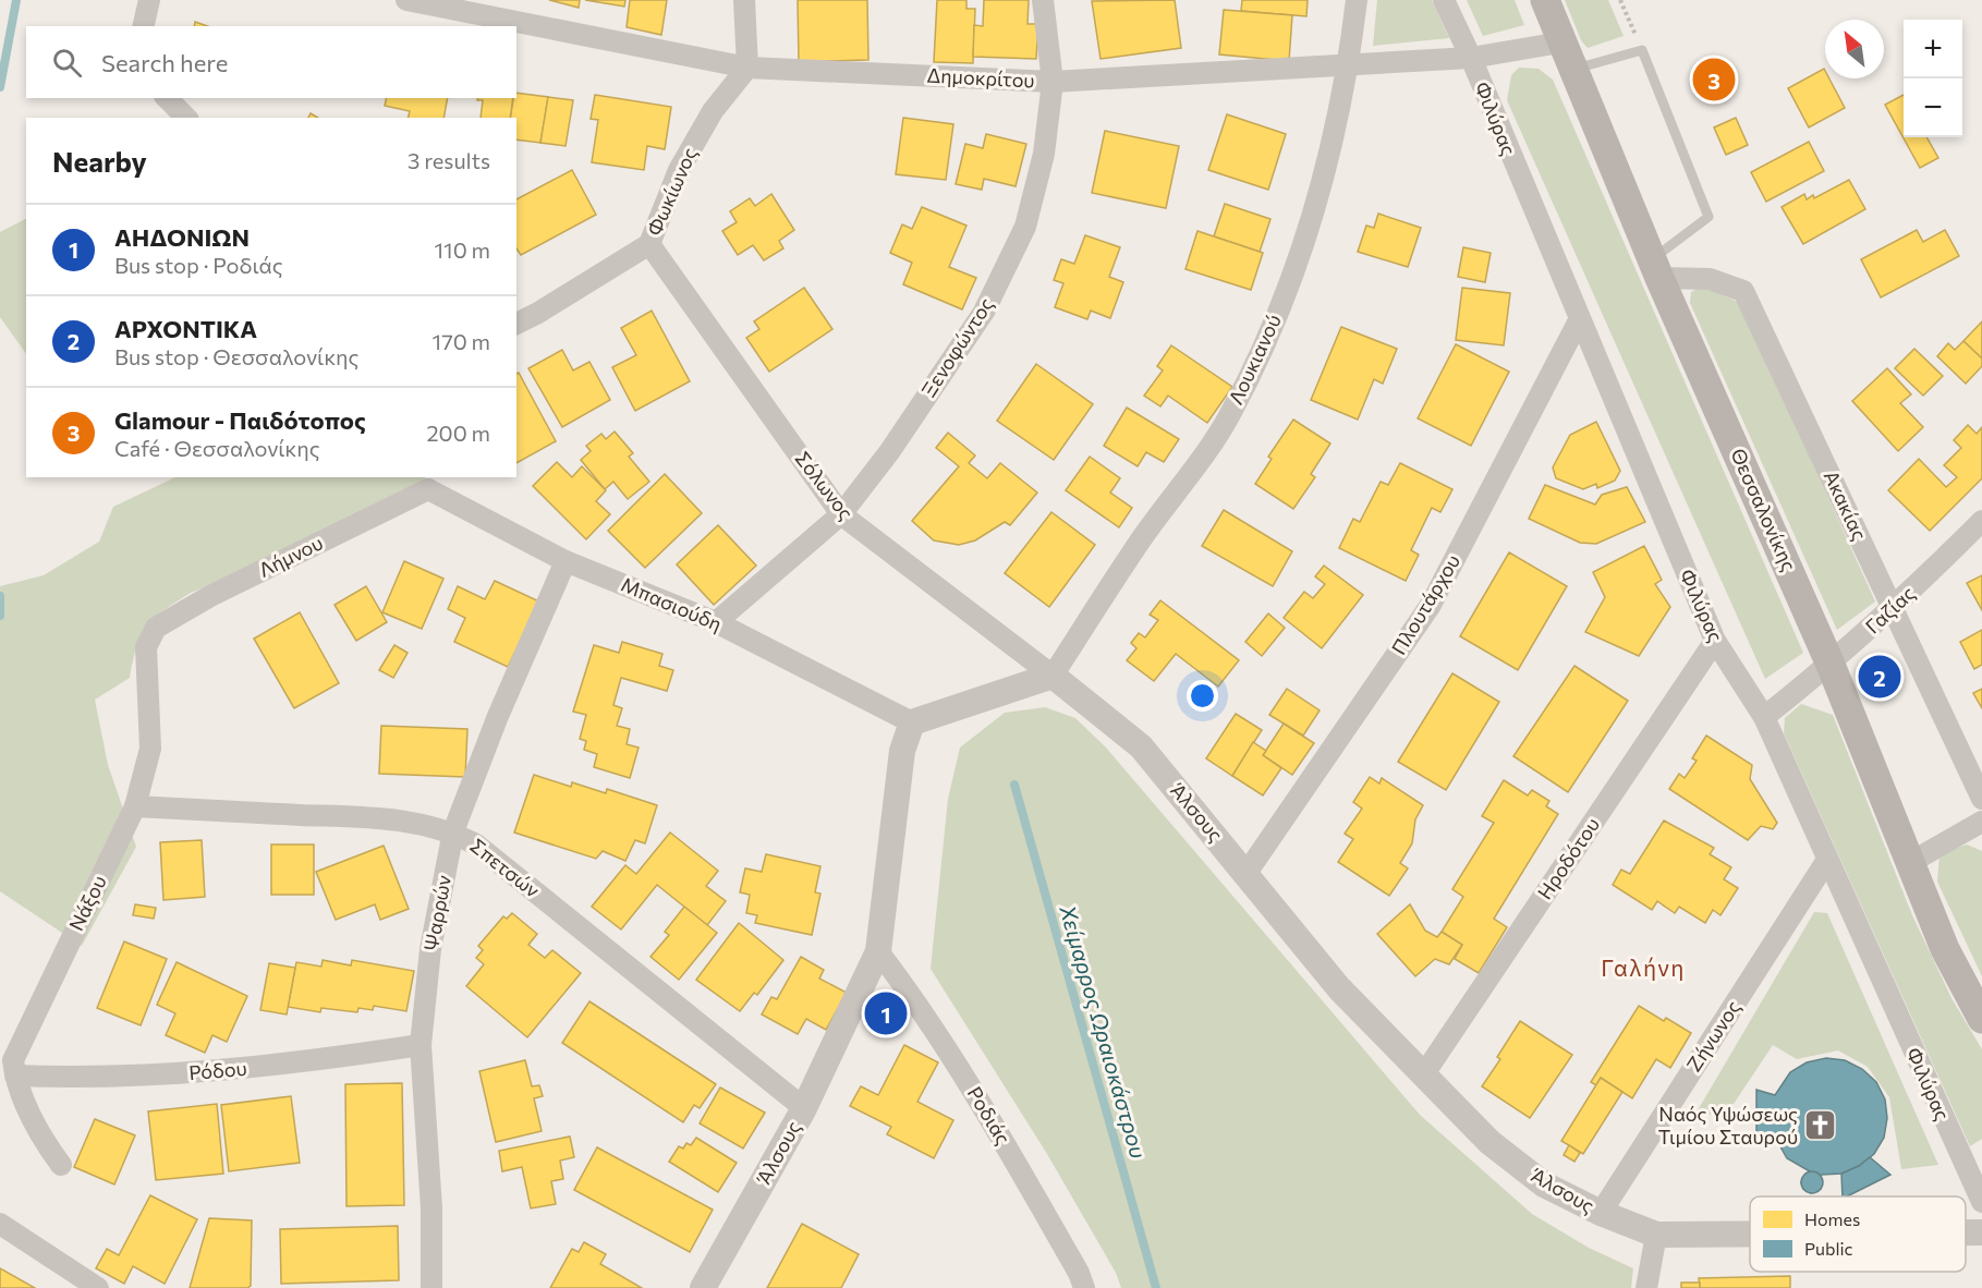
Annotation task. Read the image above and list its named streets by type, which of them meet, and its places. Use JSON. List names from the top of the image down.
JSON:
{
  "streets": {
    "main road": ["Θεσσαλονίκης"],
    "street": [
      "Δημοκρίτου",
      "Φιλύρας",
      "Φωκίωνος",
      "Ξενοφώντος",
      "Λουκιανού",
      "Σόλωνος",
      "Ακακίας",
      "Λήμνου",
      "Μπασιούδη",
      "Πλουτάρχου",
      "Γαζίας",
      "Άλσους",
      "Ηροδότου",
      "Σπετσών",
      "Νάξου",
      "Ψαρρών",
      "Ζήνωνος",
      "Ρόδου",
      "Ροδιάς"
    ]
  },
  "crossings": [
    ["Δημοκρίτου", "Φιλύρας"],
    ["Δημοκρίτου", "Φωκίωνος"],
    ["Δημοκρίτου", "Ξενοφώντος"],
    ["Δημοκρίτου", "Λουκιανού"],
    ["Δημοκρίτου", "Θεσσαλονίκης"],
    ["Φιλύρας", "Πλουτάρχου"],
    ["Φιλύρας", "Γαζίας"],
    ["Φιλύρας", "Ηροδότου"],
    ["Φιλύρας", "Ζήνωνος"],
    ["Φωκίωνος", "Σόλωνος"],
    ["Ξενοφώντος", "Σόλωνος"],
    ["Ξενοφώντος", "Μπασιούδη"],
    ["Λουκιανού", "Σόλωνος"],
    ["Λουκιανού", "Άλσους"],
    ["Σόλωνος", "Άλσους"],
    ["Ακακίας", "Θεσσαλονίκης"],
    ["Ακακίας", "Γαζίας"],
    ["Θεσσαλονίκης", "Γαζίας"],
    ["Λήμνου", "Μπασιούδη"],
    ["Λήμνου", "Νάξου"],
    ["Μπασιούδη", "Άλσους"],
    ["Μπασιούδη", "Ψαρρών"],
    ["Πλουτάρχου", "Άλσους"],
    ["Άλσους", "Ηροδότου"],
    ["Άλσους", "Σπετσών"],
    ["Άλσους", "Ζήνωνος"],
    ["Άλσους", "Ροδιάς"],
    ["Σπετσών", "Νάξου"],
    ["Σπετσών", "Ψαρρών"],
    ["Νάξου", "Ρόδου"],
    ["Ψαρρών", "Ρόδου"]
  ],
  "districts": ["Γαλήνη"],
  "water": ["Χείμαρρος Ωραιοκάστρου"],
  "places": {
    "church": ["Ναός Υψώσεως Τιμίου Σταυρού"]
  },
  "legend": ["Homes", "Public"],
  "north": "top left",
  "page": {
    "map_buttons": ["+", "−"],
    "search": "Search here",
    "pins": ["3", "2", "1"],
    "heading": ["Nearby", "3 results"],
    "list": [
      {
        "mark": "1",
        "name": "ΑΗΔΟΝΙΩΝ",
        "note": "Bus stop · Ροδιάς",
        "value": "110 m"
      },
      {
        "mark": "2",
        "name": "ΑΡΧΟΝΤΙΚΑ",
        "note": "Bus stop · Θεσσαλονίκης",
        "value": "170 m"
      },
      {
        "mark": "3",
        "name": "Glamour - Παιδότοπος",
        "note": "Café · Θεσσαλονίκης",
        "value": "200 m"
      }
    ]
  }
}
